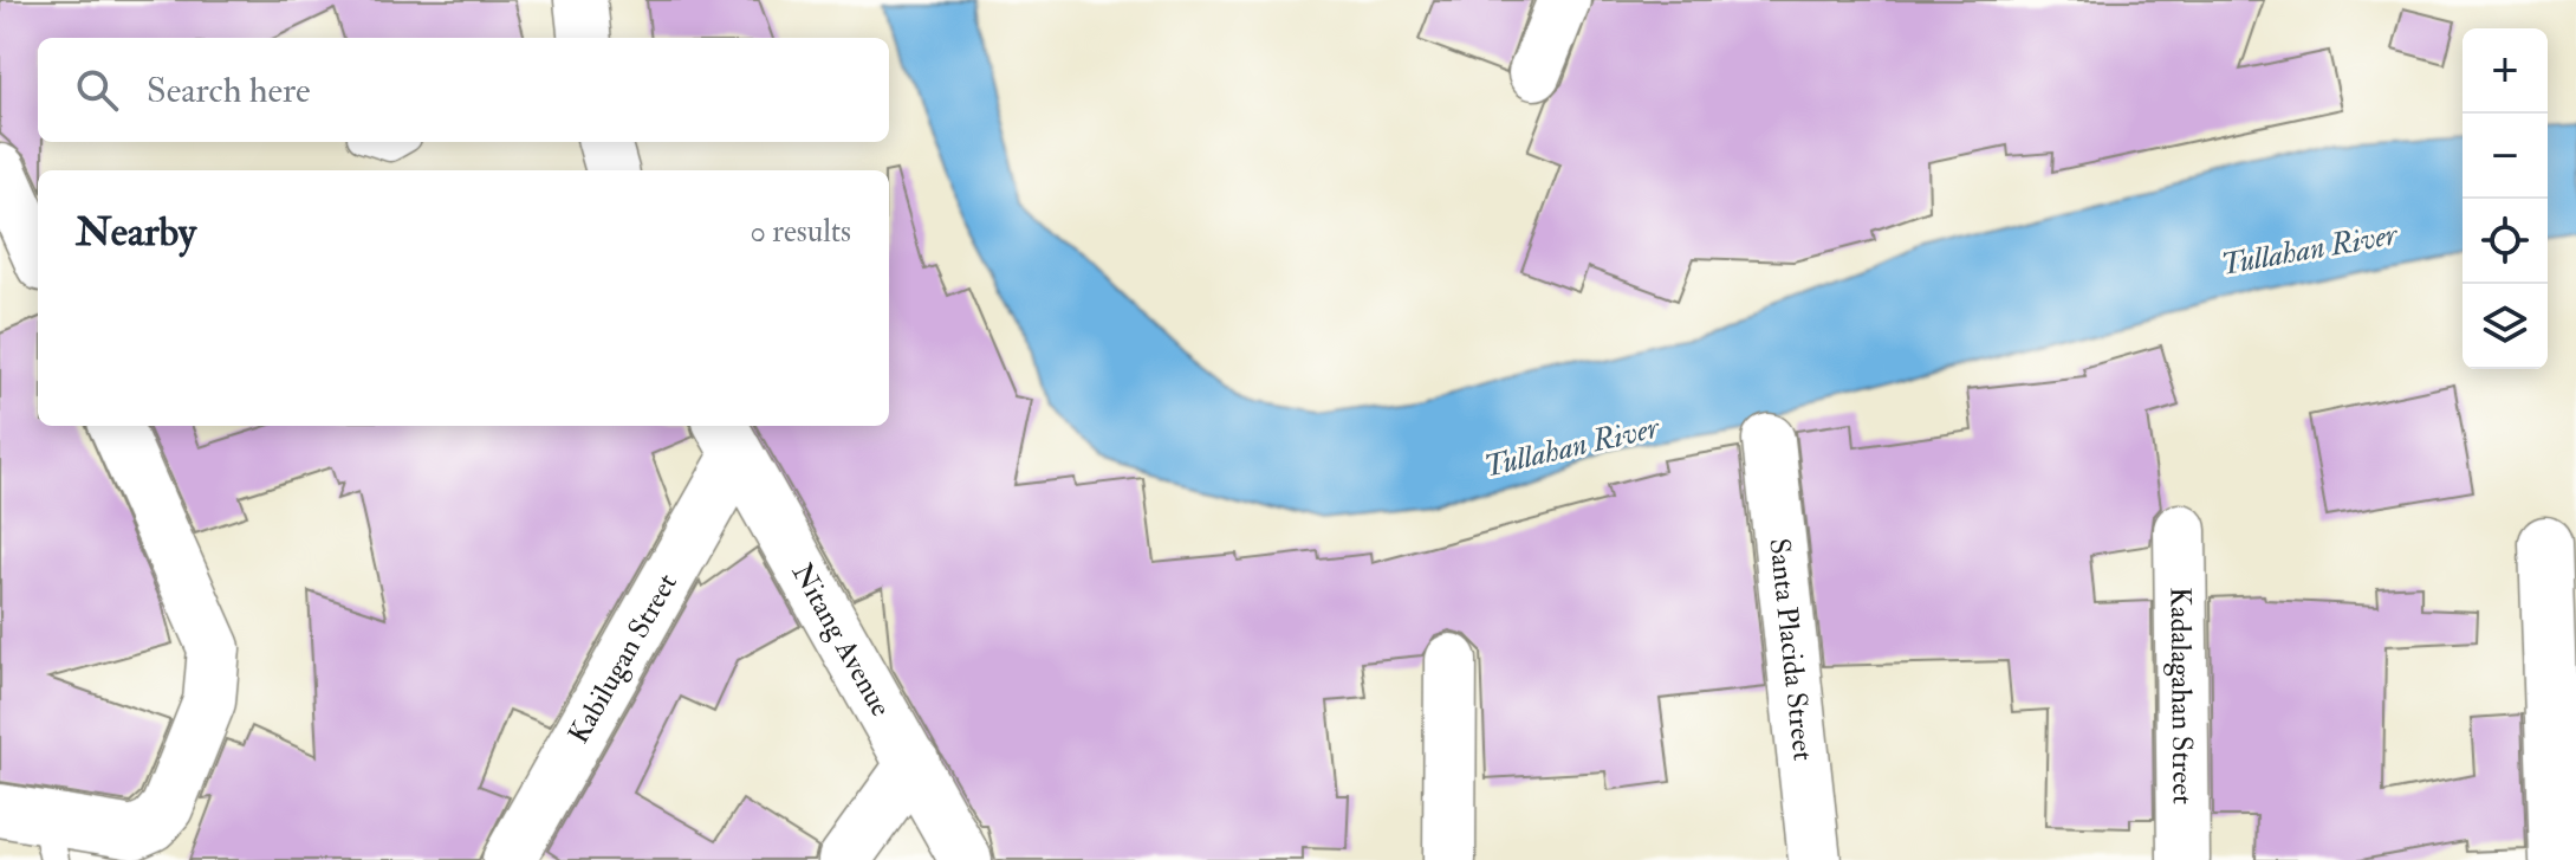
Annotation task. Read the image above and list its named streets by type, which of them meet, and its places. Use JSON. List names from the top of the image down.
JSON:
{
  "streets": {
    "street": [
      "Nitang Avenue",
      "Santa Placida Street",
      "Kabilugan Street",
      "Kadalagahan Street"
    ]
  },
  "crossings": [
    ["Nitang Avenue", "Kabilugan Street"]
  ],
  "water": ["Tullahan River"],
  "page": {
    "map_buttons": ["+", "−"],
    "search": "Search here",
    "heading": ["Nearby", "0 results"]
  }
}
